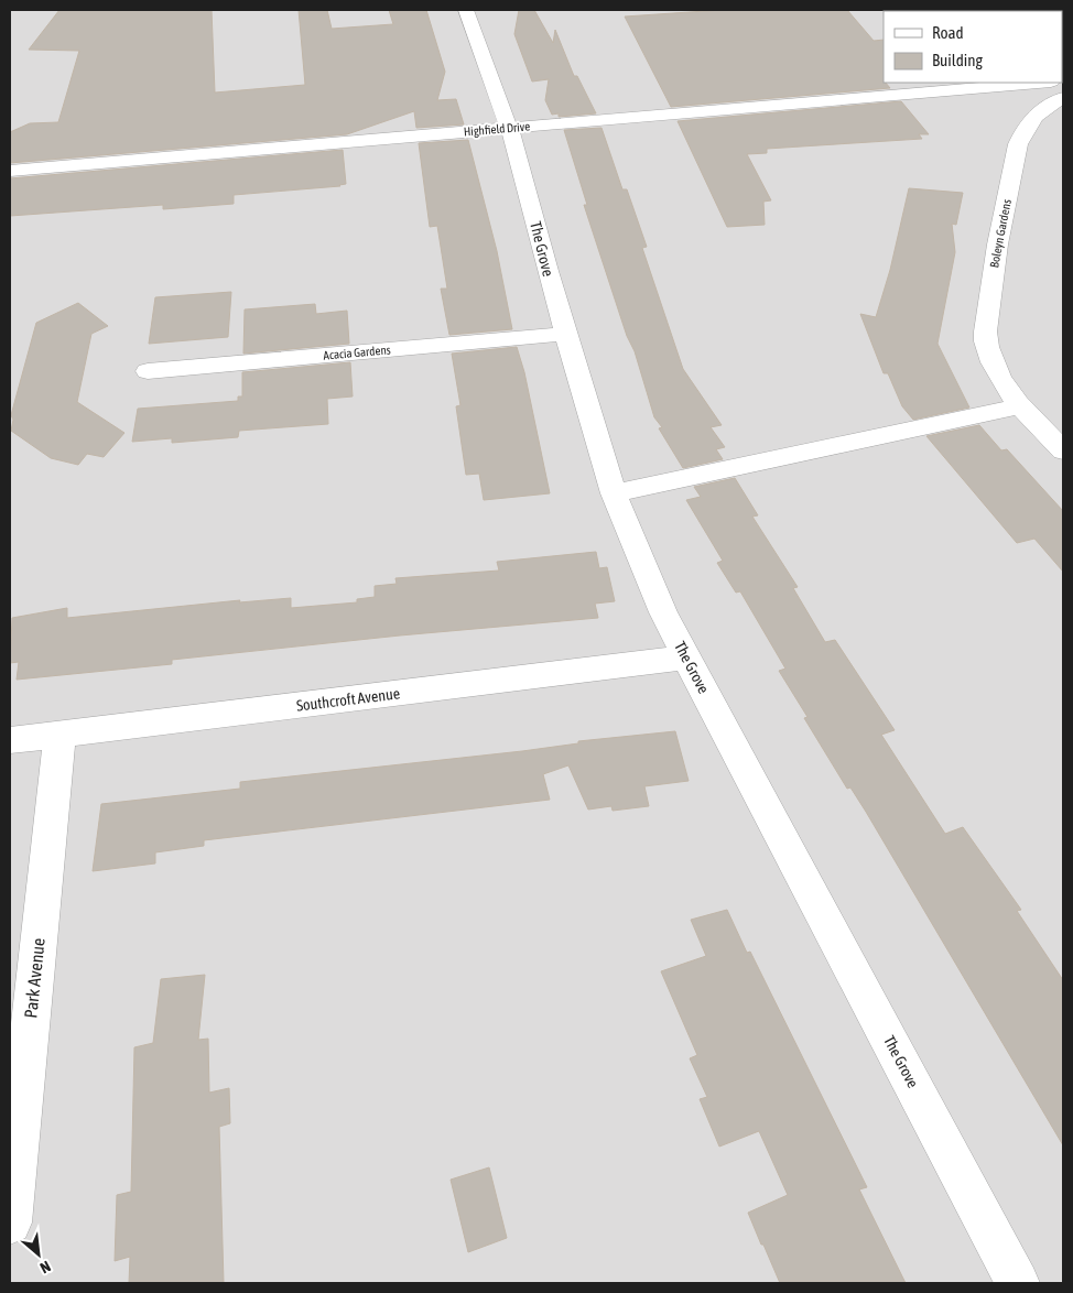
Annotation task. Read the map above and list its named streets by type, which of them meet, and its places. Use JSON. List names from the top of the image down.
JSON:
{
  "streets": {
    "street": [
      "Highfield Drive",
      "Boleyn Gardens",
      "The Grove",
      "Acacia Gardens",
      "Southcroft Avenue",
      "Park Avenue"
    ]
  },
  "crossings": [
    ["Highfield Drive", "The Grove"],
    ["The Grove", "Acacia Gardens"],
    ["The Grove", "Southcroft Avenue"],
    ["Southcroft Avenue", "Park Avenue"]
  ],
  "legend": ["Road", "Building"],
  "north": "bottom right"
}
